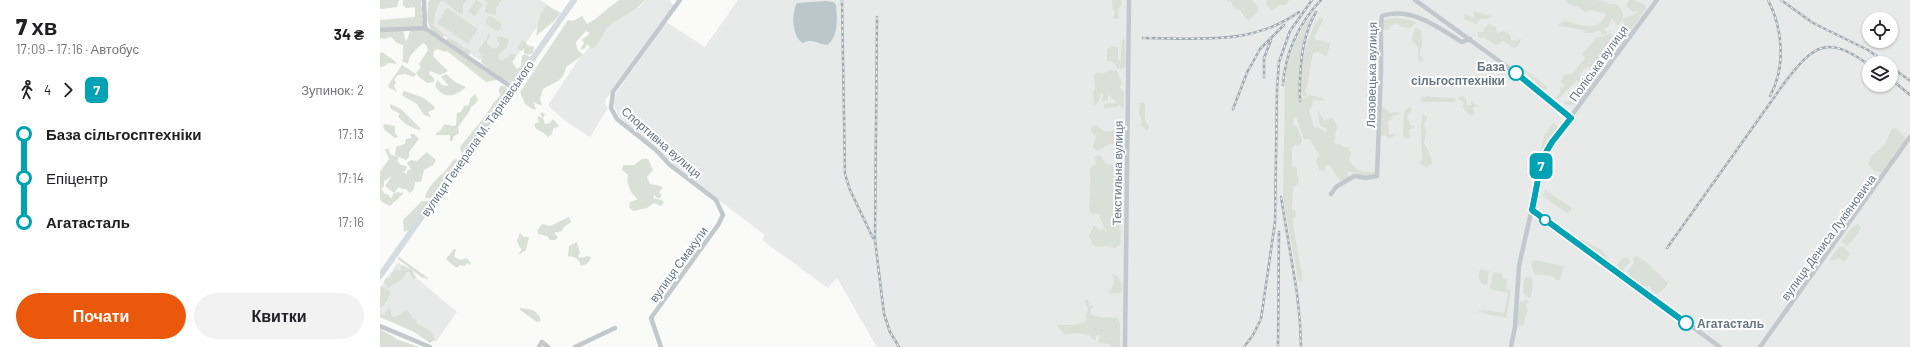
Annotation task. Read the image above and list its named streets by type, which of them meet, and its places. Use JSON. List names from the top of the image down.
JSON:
{
  "streets": {
    "main road": ["вулиця Генерала М. Тарнавського"],
    "street": [
      "Поліська вулиця",
      "Лозовецька вулиця",
      "Спортивна вулиця",
      "Текстильна вулиця",
      "вулиця Дениса Лукіяновича",
      "вулиця Смакули"
    ]
  },
  "crossings": [
    ["Поліська вулиця", "Лозовецька вулиця"],
    ["Спортивна вулиця", "вулиця Смакули"]
  ],
  "places": ["База сільгосптехніки", "Агатасталь"],
  "lines": ["bus line 7"],
  "page": {
    "heading": ["7 хв", "17:09 – 17:16 · Автобус", "34 ₴"],
    "on_map": "7",
    "legs": ["4", "7", "Зупинок: 2"],
    "list": [
      {
        "name": "База сільгосптехніки",
        "value": "17:13"
      },
      {
        "name": "Епіцентр",
        "value": "17:14"
      },
      {
        "name": "Агатасталь",
        "value": "17:16"
      }
    ],
    "buttons": ["Почати", "Квитки"]
  }
}
